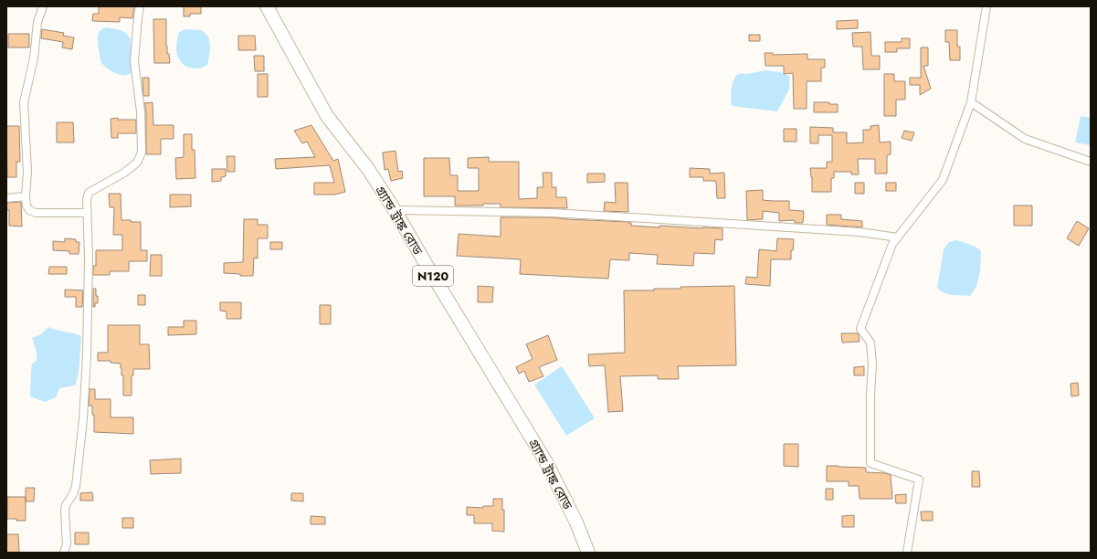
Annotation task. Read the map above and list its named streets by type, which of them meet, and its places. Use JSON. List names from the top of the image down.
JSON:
{
  "streets": {
    "highway": ["গ্র্যান্ড ট্রাঙ্ক রোড", "N120"]
  }
}
